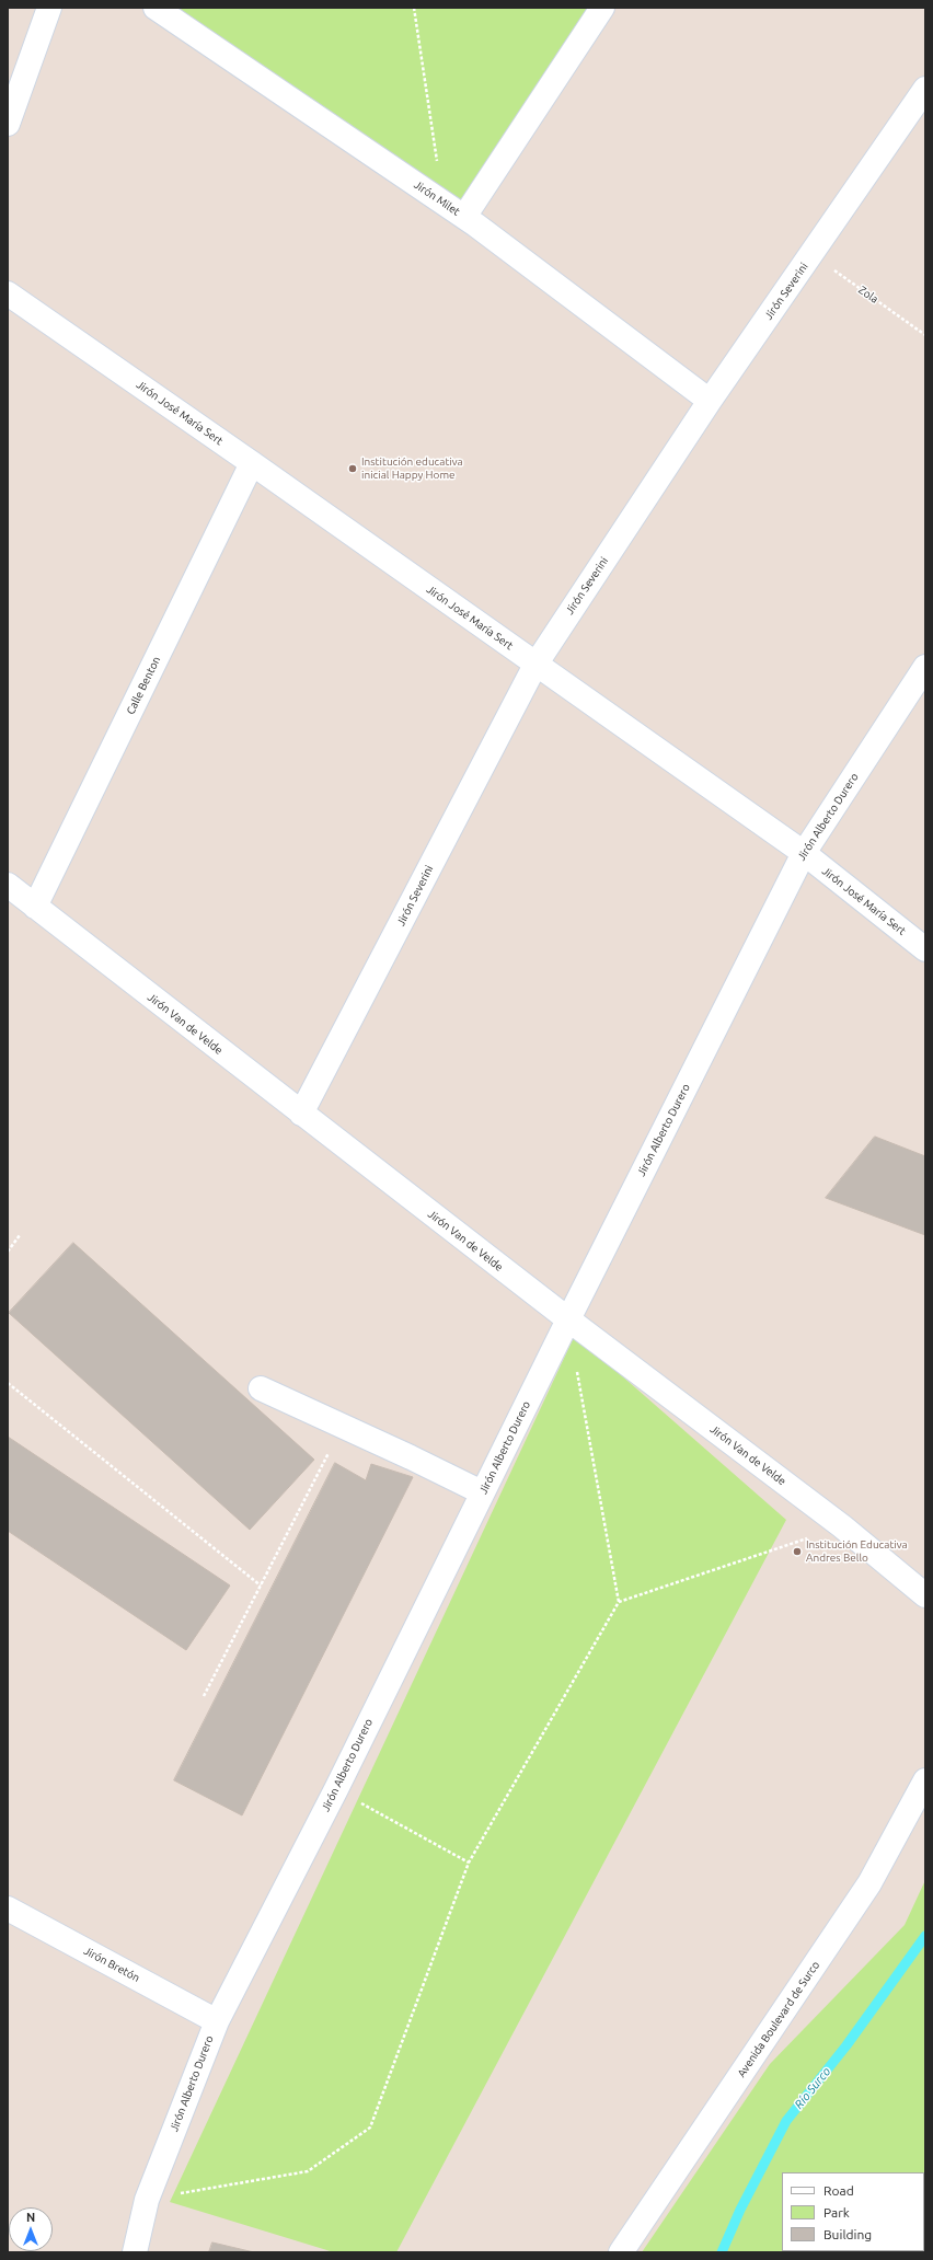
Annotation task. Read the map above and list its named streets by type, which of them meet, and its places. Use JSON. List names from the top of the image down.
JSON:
{
  "streets": {
    "street": [
      "Jirón Milet",
      "Jirón Severini",
      "Jirón José María Sert",
      "Calle Benton",
      "Jirón Alberto Durero",
      "Jirón Van de Velde",
      "Jirón Bretón",
      "Avenida Boulevard de Surco"
    ],
    "path": ["Zola"]
  },
  "crossings": [
    ["Jirón Milet", "Jirón Severini"],
    ["Jirón Severini", "Zola"],
    ["Jirón Severini", "Jirón José María Sert"],
    ["Jirón Severini", "Jirón Van de Velde"],
    ["Jirón José María Sert", "Calle Benton"],
    ["Jirón José María Sert", "Jirón Alberto Durero"],
    ["Calle Benton", "Jirón Van de Velde"],
    ["Jirón Alberto Durero", "Jirón Van de Velde"],
    ["Jirón Alberto Durero", "Jirón Bretón"]
  ],
  "water": ["Río Surco"],
  "places": ["Institución educativa inicial Happy Home", "Institución Educativa Andres Bello"],
  "legend": ["Road", "Park", "Building"],
  "north": "top"
}
